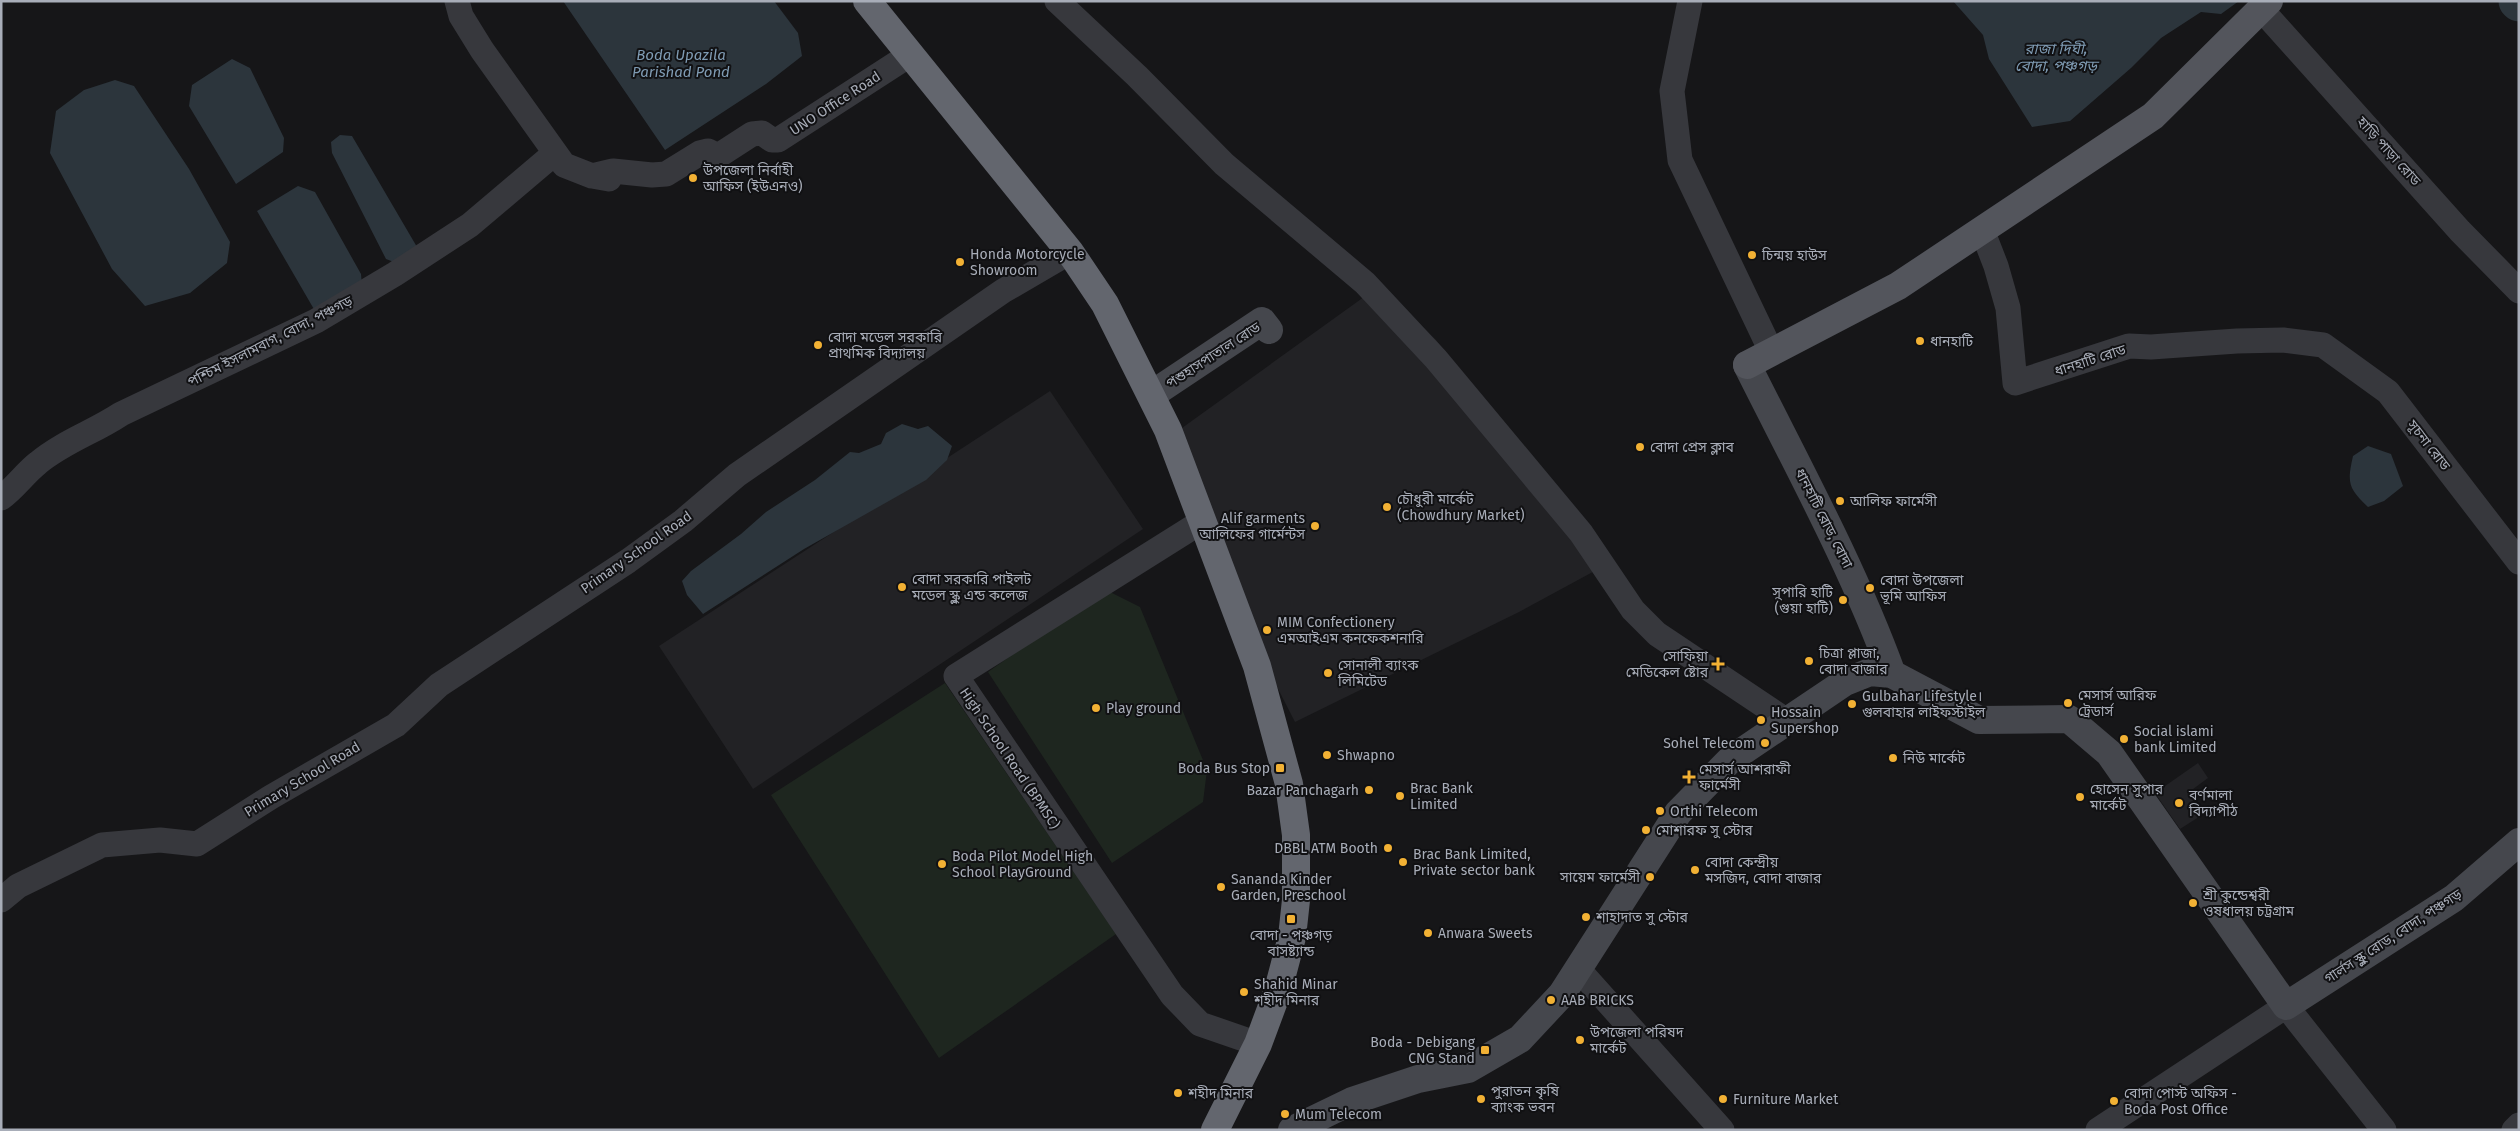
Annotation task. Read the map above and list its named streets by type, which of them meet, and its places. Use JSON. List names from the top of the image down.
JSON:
{
  "streets": {
    "street": [
      "UNO Office Road",
      "হাড়ি পাড়া রোড",
      "পশ্চিম ইসলামবাগ, বোদা, পঞ্চগড়",
      "পশুহাসপাতাল রোড",
      "ধানহাটি রোড",
      "সূচনা রোড",
      "ধানহাটি রোড, বোদা",
      "Primary School Road",
      "High School Road (BPMSC)",
      "গার্লস স্কুল রোড, বোদা, পঞ্চগড়"
    ]
  },
  "crossings": [
    ["ধানহাটি রোড", "সূচনা রোড"]
  ],
  "water": ["রাজা দিঘী, বোদা, পঞ্চগড়", "Boda Upazila Parishad Pond"],
  "places": {
    "other": [
      "উপজেলা নির্বাহী আফিস (ইউএনও)",
      "চিন্ময় হাউস",
      "Honda Motorcycle Showroom",
      "ধানহাটি",
      "বোদা মডেল সরকারি প্রাথমিক বিদ্যালয়",
      "বোদা প্রেস ক্লাব",
      "আলিফ ফার্মেসী",
      "চৌধুরী মার্কেট (Chowdhury Market)",
      "Alif garments আলিফের গার্মেন্টস",
      "বোদা সরকারি পাইলট মডেল স্কুল এন্ড কলেজ",
      "বোদা উপজেলা ভূমি আফিস",
      "সুপারি হাটি (গুয়া হাটি)",
      "MIM Confectionery এমআইএম কনফেকশনারি",
      "চিত্রা প্লাজা, বোদা বাজার",
      "সোনালী ব্যাংক লিমিটেড",
      "মেসার্স আরিফ ট্রেডার্স",
      "Gulbahar Lifestyle। গুলবাহার লাইফস্টাইল",
      "Play ground",
      "Hossain Supershop",
      "Social islami bank Limited",
      "Sohel Telecom",
      "Shwapno",
      "নিউ মার্কেট",
      "Bazar Panchagarh",
      "Brac Bank Limited",
      "হোসেন সুপার মার্কেট",
      "বর্ণমালা বিদ্যাপীঠ",
      "Orthi Telecom",
      "মোশারফ সু স্টোর",
      "DBBL ATM Booth",
      "Brac Bank Limited, Private sector bank",
      "Boda Pilot Model High School PlayGround",
      "বোদা কেন্দ্রীয় মসজিদ, বোদা বাজার",
      "সায়েম ফার্মেসী",
      "Sananda Kinder Garden, Preschool",
      "শ্রী কুন্ডেশ্বরী ওষধালয় চট্রগ্রাম",
      "শাহাদাত সু স্টোর",
      "Anwara Sweets",
      "Shahid Minar শহীদ মিনার",
      "AAB BRICKS",
      "উপজেলা পরিষদ মার্কেট",
      "শহীদ মিনার",
      "পুরাতন কৃষি ব্যাংক ভবন",
      "Furniture Market",
      "বোদা পোস্ট অফিস - Boda Post Office",
      "Mum Telecom"
    ],
    "health": ["সোফিয়া মেডিকেল ষ্টোর", "মেসার্স আশরাফী ফার্মেসী"],
    "transit": ["Boda Bus Stop", "বোদা - পঞ্চগড় বাসষ্ট্যান্ড", "Boda - Debigang CNG Stand"]
  }
}
